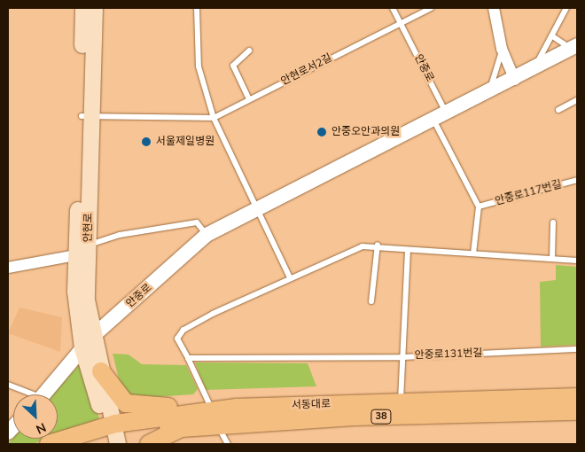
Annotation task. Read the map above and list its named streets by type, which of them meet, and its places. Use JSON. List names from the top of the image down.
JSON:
{
  "streets": {
    "main road": ["안현로", "서동대로", "38"],
    "street": ["안중로"],
    "lane": ["안현로서2길", "안중로117번길", "안중로131번길"]
  },
  "crossings": [
    ["안중로", "안현로서2길"],
    ["안중로", "안현로"],
    ["안현로서2길", "안현로"],
    ["안현로", "서동대로"]
  ],
  "places": ["안중오안과의원", "서울제일병원"],
  "north": "bottom right"
}
